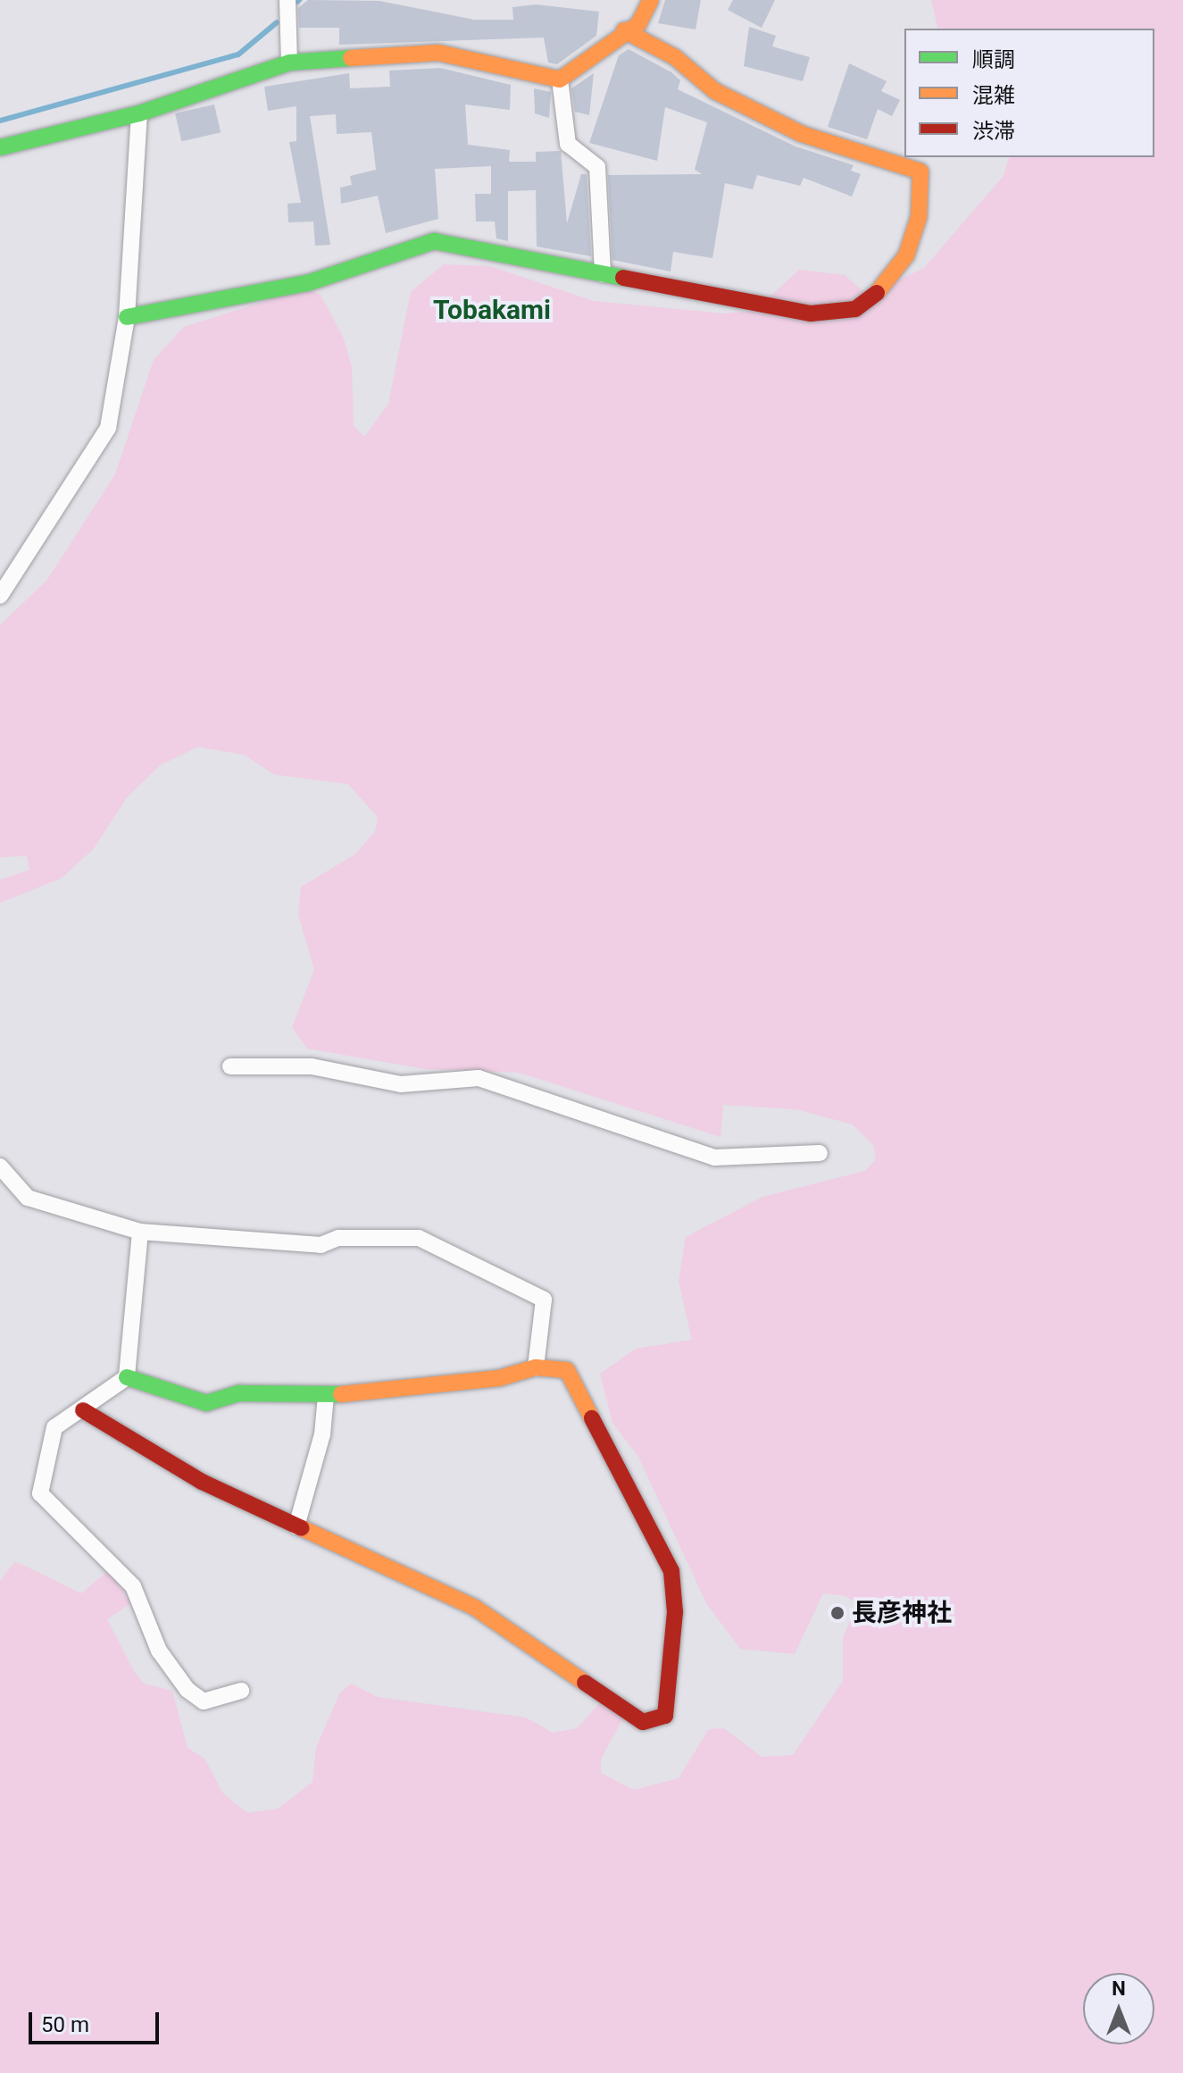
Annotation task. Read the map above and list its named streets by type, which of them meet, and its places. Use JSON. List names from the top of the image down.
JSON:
{
  "districts": ["Tobakami"],
  "places": ["長彦神社"],
  "legend": ["順調", "混雑", "渋滞"],
  "scale_bar": "50 m",
  "north": "top"
}
